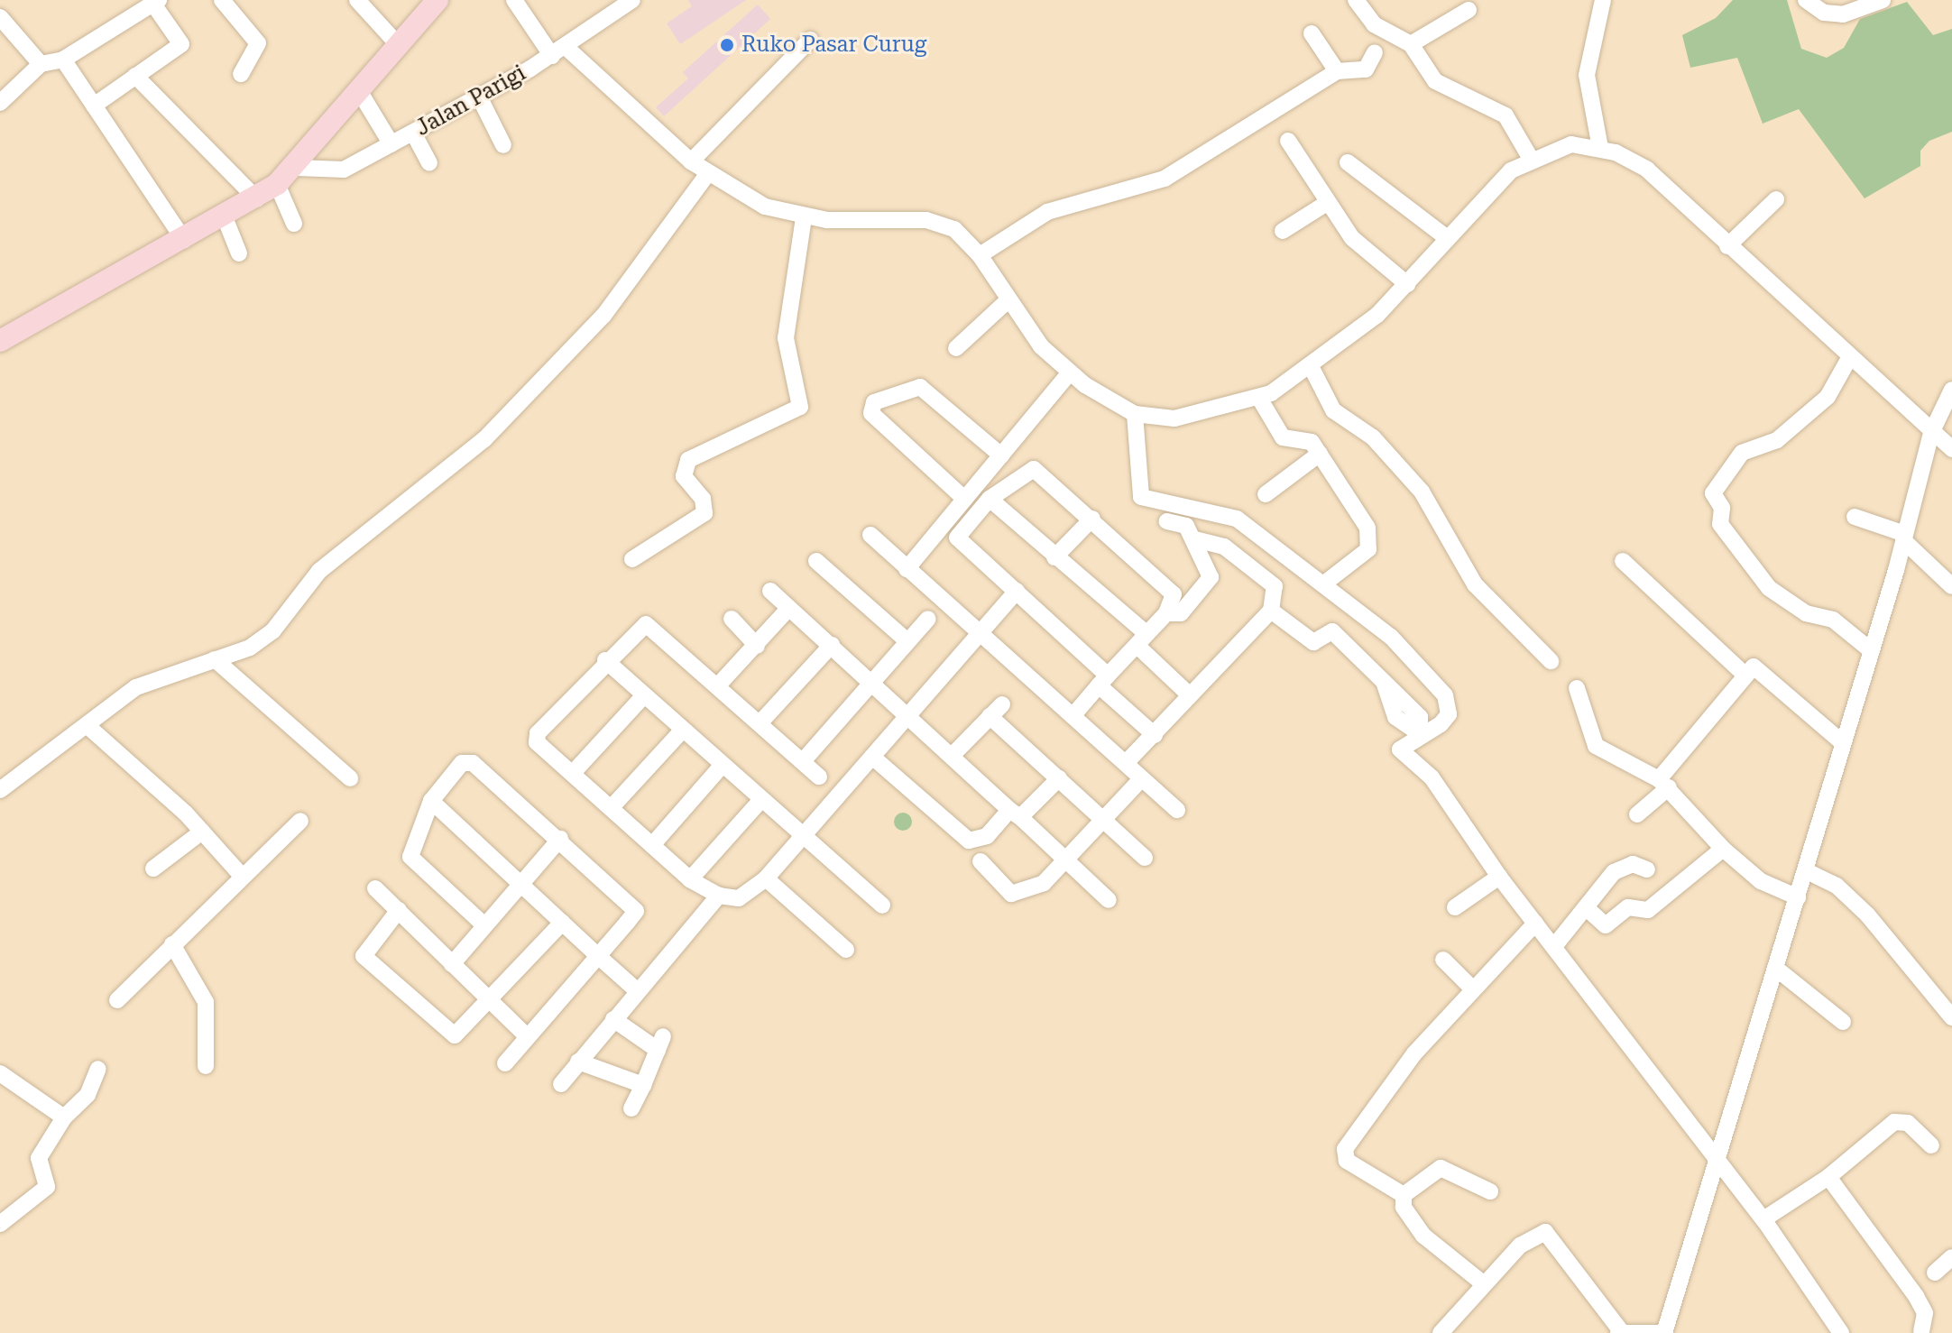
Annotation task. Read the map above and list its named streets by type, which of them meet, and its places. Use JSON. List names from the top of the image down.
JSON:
{
  "streets": {
    "street": ["Jalan Parigi"]
  },
  "places": ["Ruko Pasar Curug"]
}
